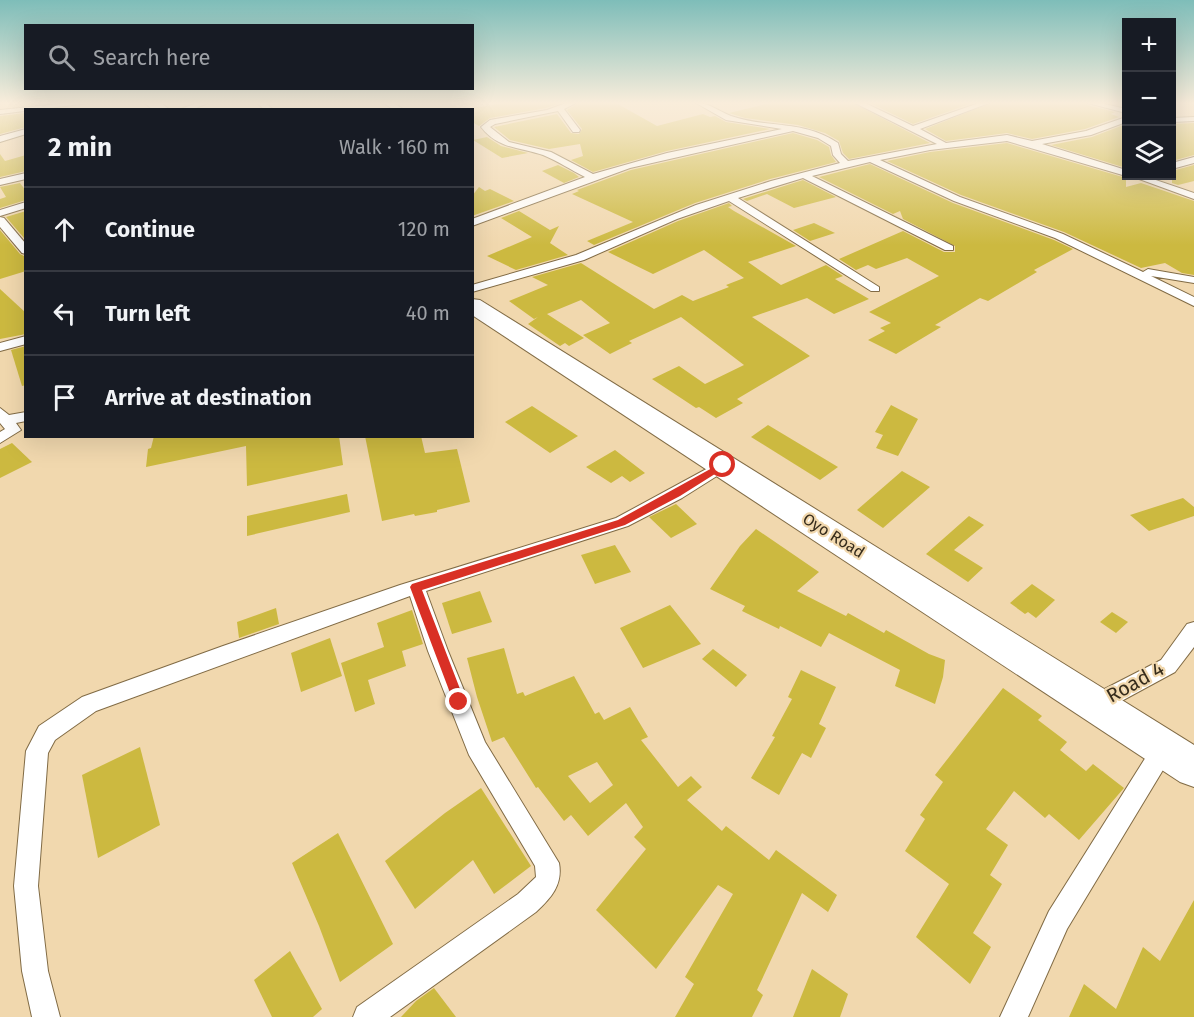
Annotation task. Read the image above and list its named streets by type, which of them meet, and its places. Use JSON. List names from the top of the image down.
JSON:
{
  "streets": {
    "highway": ["Oyo Road"],
    "street": ["Road 4"]
  },
  "crossings": [
    ["Oyo Road", "Road 4"]
  ],
  "page": {
    "map_buttons": ["+", "−"],
    "search": "Search here",
    "heading": ["2 min", "Walk · 160 m"],
    "list": [
      ["Continue", "120 m"],
      ["Turn left", "40 m"],
      "Arrive at destination"
    ]
  }
}
